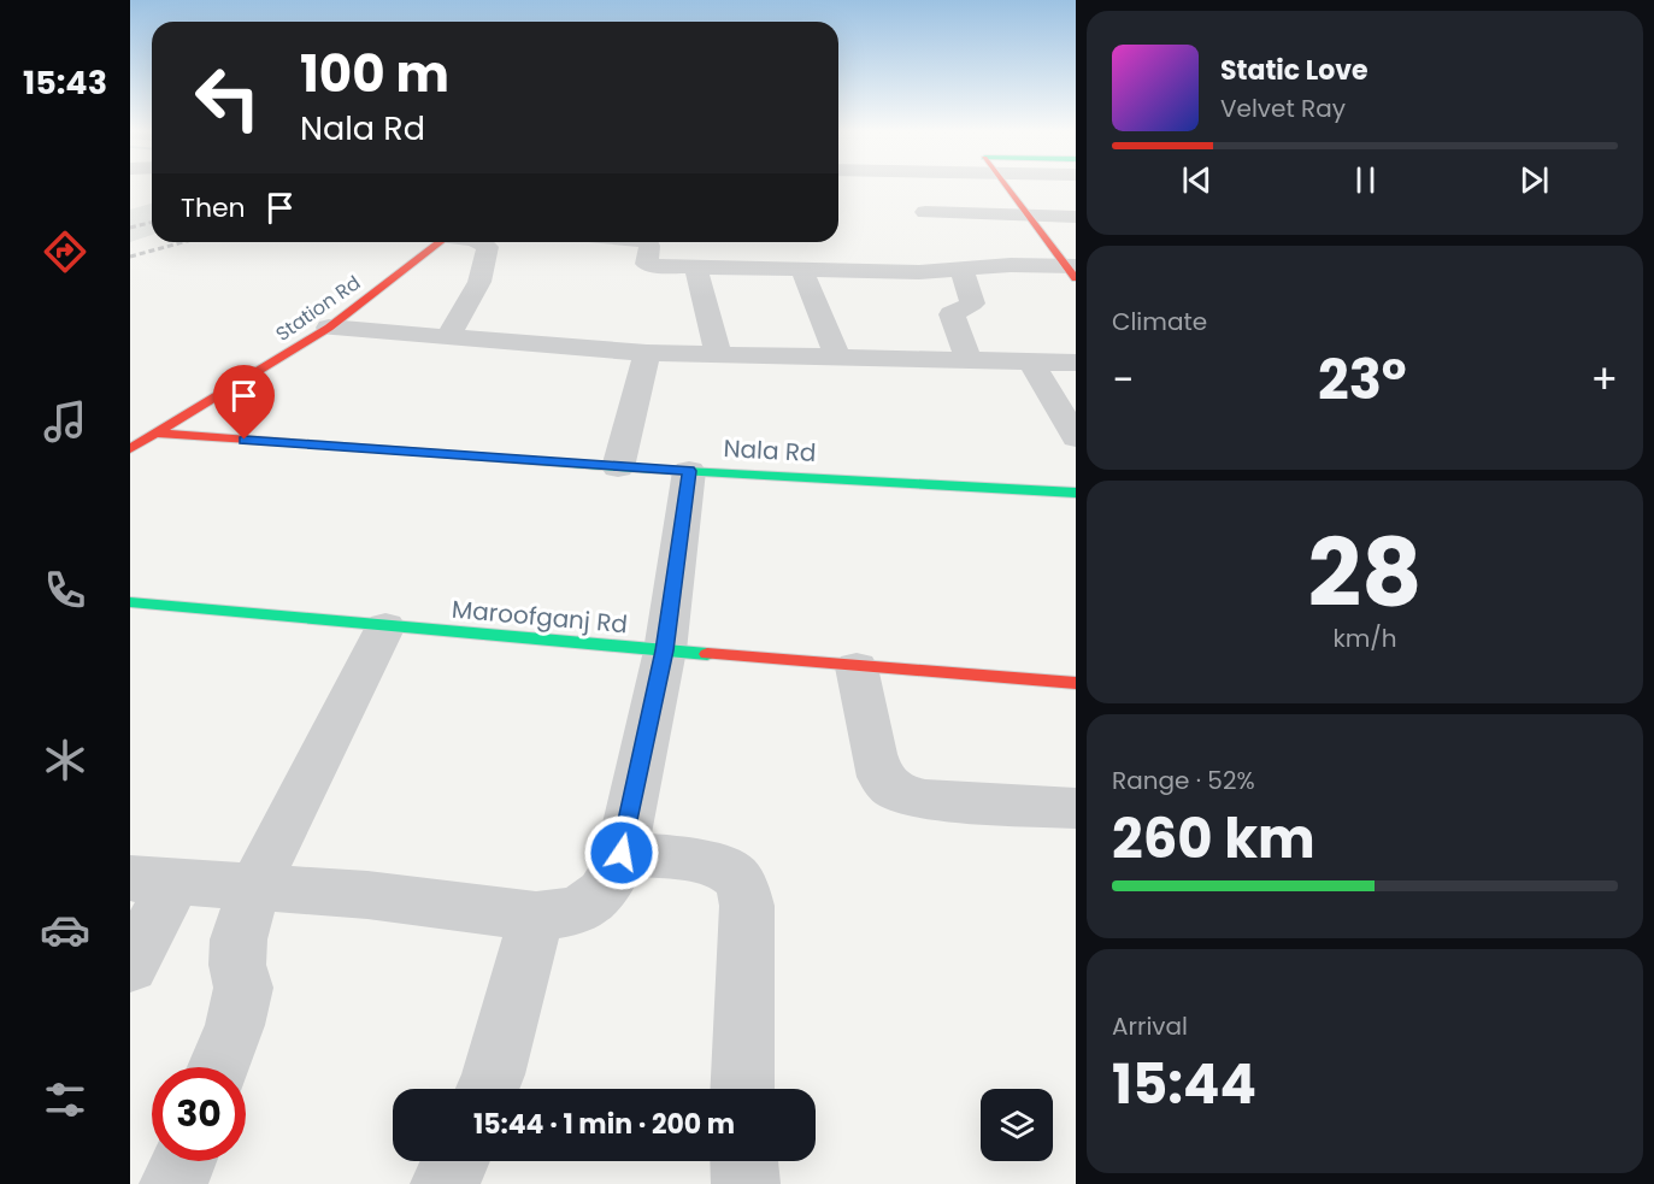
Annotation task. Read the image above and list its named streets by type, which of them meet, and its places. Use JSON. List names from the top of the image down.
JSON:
{
  "streets": {
    "main road": ["Station Rd", "Nala Rd", "Maroofganj Rd"]
  },
  "crossings": [
    ["Station Rd", "Nala Rd"]
  ],
  "page": {
    "tabs": "15:43",
    "turn": ["100 m", "Nala Rd"],
    "song": ["Static Love", "Velvet Ray"],
    "then": "Then",
    "tile": [
      "Climate",
      ["28", "km/h"],
      ["Range · 52%", "260 km"],
      ["Arrival", "15:44"]
    ],
    "heat": ["−", "23°", "+"],
    "limit": "30",
    "trip": "15:44 · 1 min · 200 m"
  }
}
